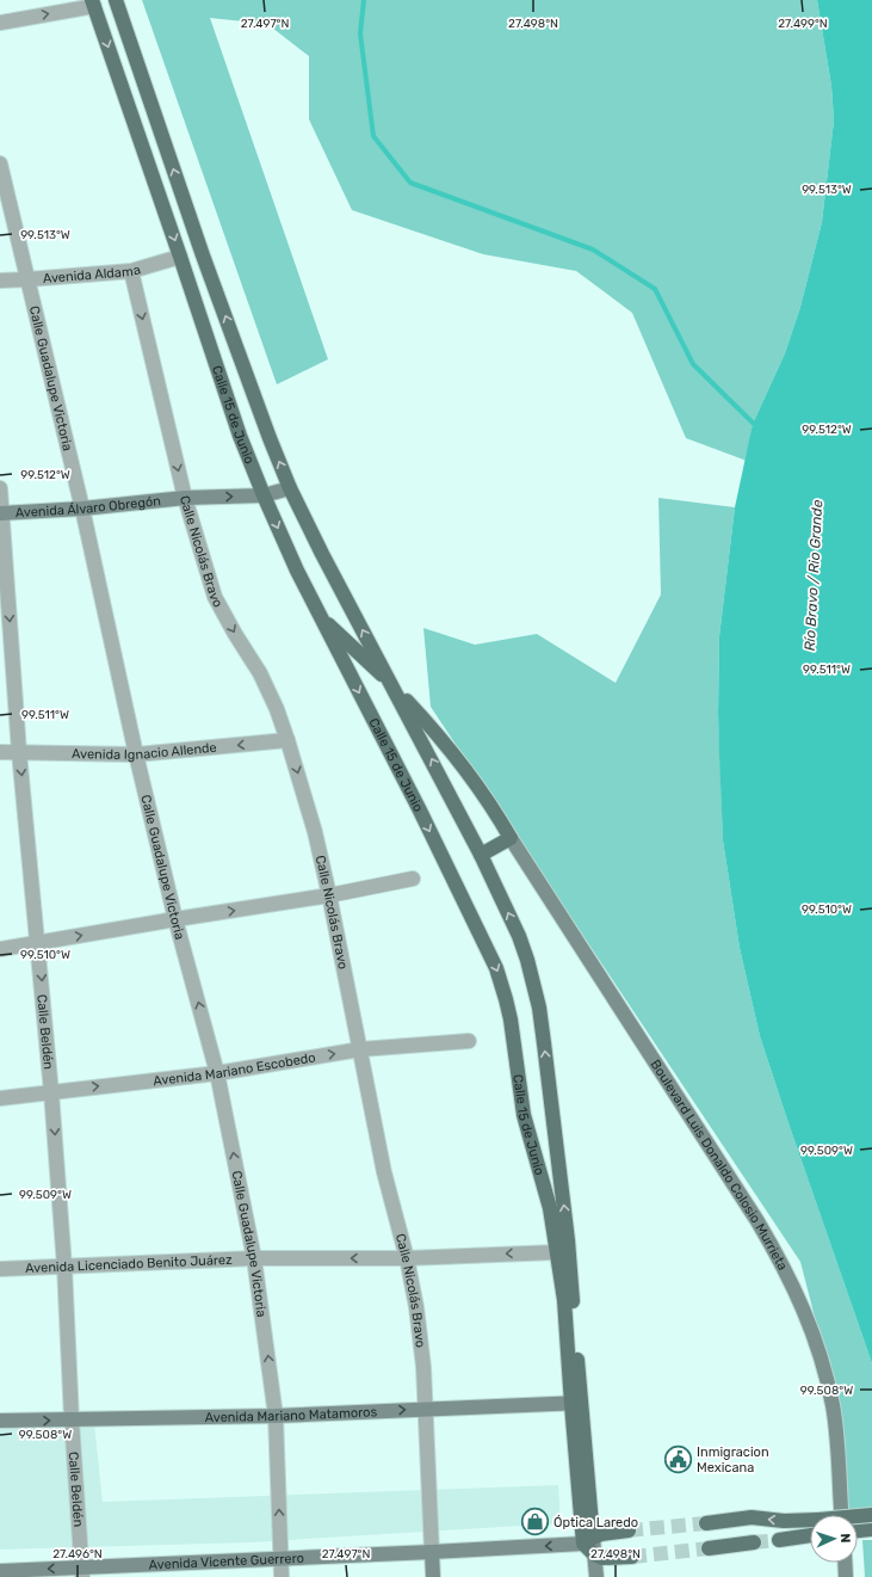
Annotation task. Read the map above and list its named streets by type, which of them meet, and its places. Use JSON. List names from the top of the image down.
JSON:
{
  "streets": {
    "main road": [
      "Calle 15 de Junio",
      "Avenida Álvaro Obregón",
      "Calle Nicolás Bravo",
      "Boulevard Luis Donaldo Colosio Murrieta",
      "Avenida Mariano Matamoros",
      "Avenida Vicente Guerrero"
    ],
    "street": [
      "Avenida Aldama",
      "Calle Guadalupe Victoria",
      "Avenida Ignacio Allende",
      "Calle Beldén",
      "Avenida Mariano Escobedo",
      "Avenida Licenciado Benito Juárez"
    ]
  },
  "crossings": [
    ["Avenida Aldama", "Calle Guadalupe Victoria"],
    ["Avenida Aldama", "Calle 15 de Junio"],
    ["Avenida Aldama", "Calle Nicolás Bravo"],
    ["Calle Guadalupe Victoria", "Avenida Álvaro Obregón"],
    ["Calle Guadalupe Victoria", "Avenida Ignacio Allende"],
    ["Calle Guadalupe Victoria", "Avenida Mariano Escobedo"],
    ["Calle Guadalupe Victoria", "Avenida Licenciado Benito Juárez"],
    ["Calle Guadalupe Victoria", "Avenida Mariano Matamoros"],
    ["Calle Guadalupe Victoria", "Avenida Vicente Guerrero"],
    ["Calle 15 de Junio", "Avenida Álvaro Obregón"],
    ["Calle 15 de Junio", "Avenida Licenciado Benito Juárez"],
    ["Calle 15 de Junio", "Avenida Mariano Matamoros"],
    ["Calle 15 de Junio", "Avenida Vicente Guerrero"],
    ["Avenida Álvaro Obregón", "Calle Nicolás Bravo"],
    ["Avenida Álvaro Obregón", "Calle Beldén"],
    ["Calle Nicolás Bravo", "Avenida Ignacio Allende"],
    ["Calle Nicolás Bravo", "Avenida Mariano Escobedo"],
    ["Calle Nicolás Bravo", "Avenida Licenciado Benito Juárez"],
    ["Calle Nicolás Bravo", "Avenida Mariano Matamoros"],
    ["Calle Nicolás Bravo", "Avenida Vicente Guerrero"],
    ["Avenida Ignacio Allende", "Calle Beldén"],
    ["Calle Beldén", "Avenida Mariano Escobedo"],
    ["Calle Beldén", "Avenida Licenciado Benito Juárez"],
    ["Calle Beldén", "Avenida Mariano Matamoros"],
    ["Calle Beldén", "Avenida Vicente Guerrero"]
  ],
  "one_way": [
    "Calle Guadalupe Victoria",
    "Calle Nicolás Bravo",
    "Avenida Ignacio Allende",
    "Calle Beldén",
    "Avenida Mariano Escobedo",
    "Avenida Licenciado Benito Juárez",
    "Avenida Mariano Matamoros",
    "Avenida Vicente Guerrero"
  ],
  "water": ["Río Bravo / Rio Grande"],
  "places": {
    "public building": ["Inmigracion Mexicana"],
    "shop": ["Óptica Laredo"]
  },
  "north": "right",
  "coordinates": [
    "27.497°N",
    "27.498°N",
    "27.499°N",
    "99.513°W",
    "99.512°W",
    "99.511°W",
    "99.510°W",
    "99.509°W",
    "99.508°W",
    "27.496°N"
  ]
}
